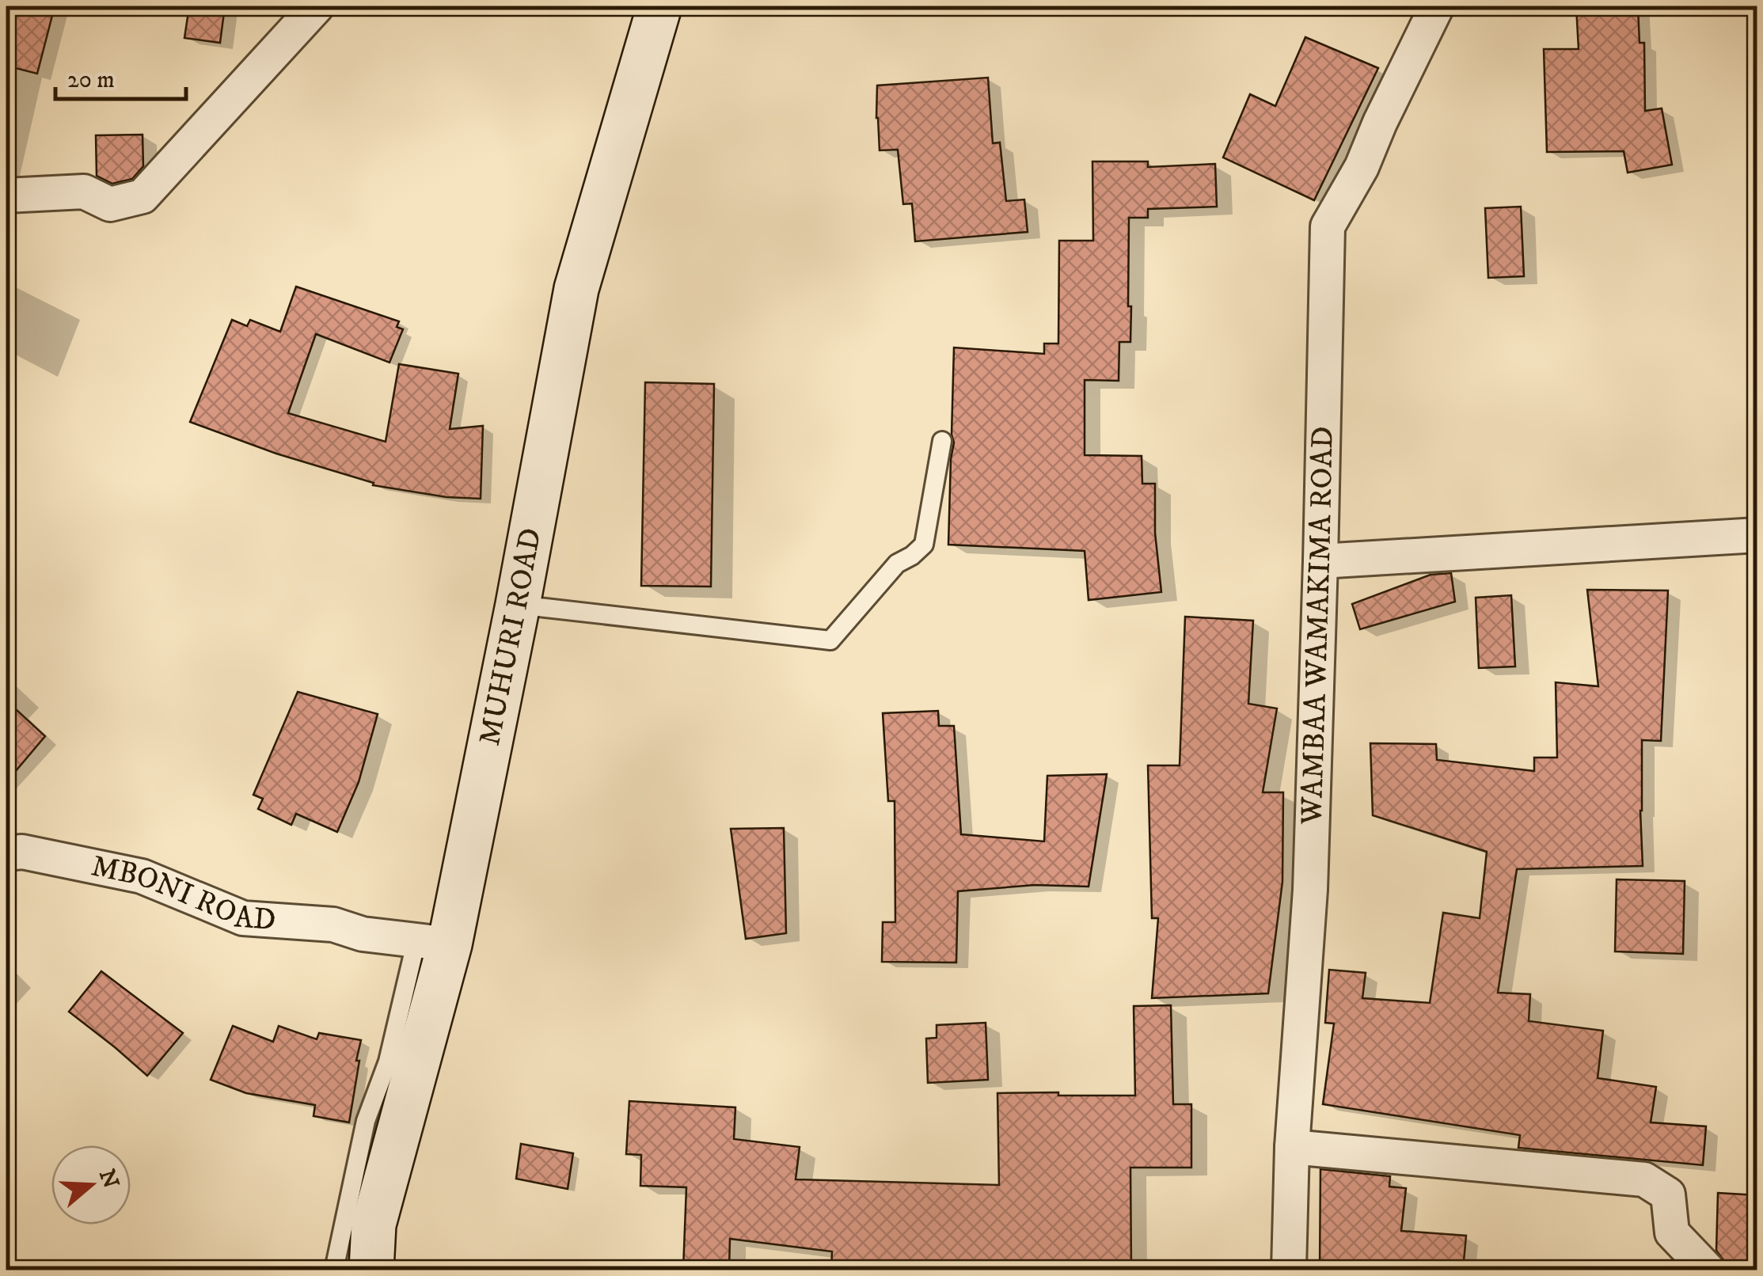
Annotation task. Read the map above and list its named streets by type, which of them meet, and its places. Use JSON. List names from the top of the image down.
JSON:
{
  "streets": {
    "main road": ["MUHURI ROAD"],
    "street": ["WAMBAA WAMAKIMA ROAD", "MBONI ROAD"]
  },
  "crossings": [
    ["MUHURI ROAD", "MBONI ROAD"]
  ],
  "scale_bar": "20 m",
  "north": "right"
}
